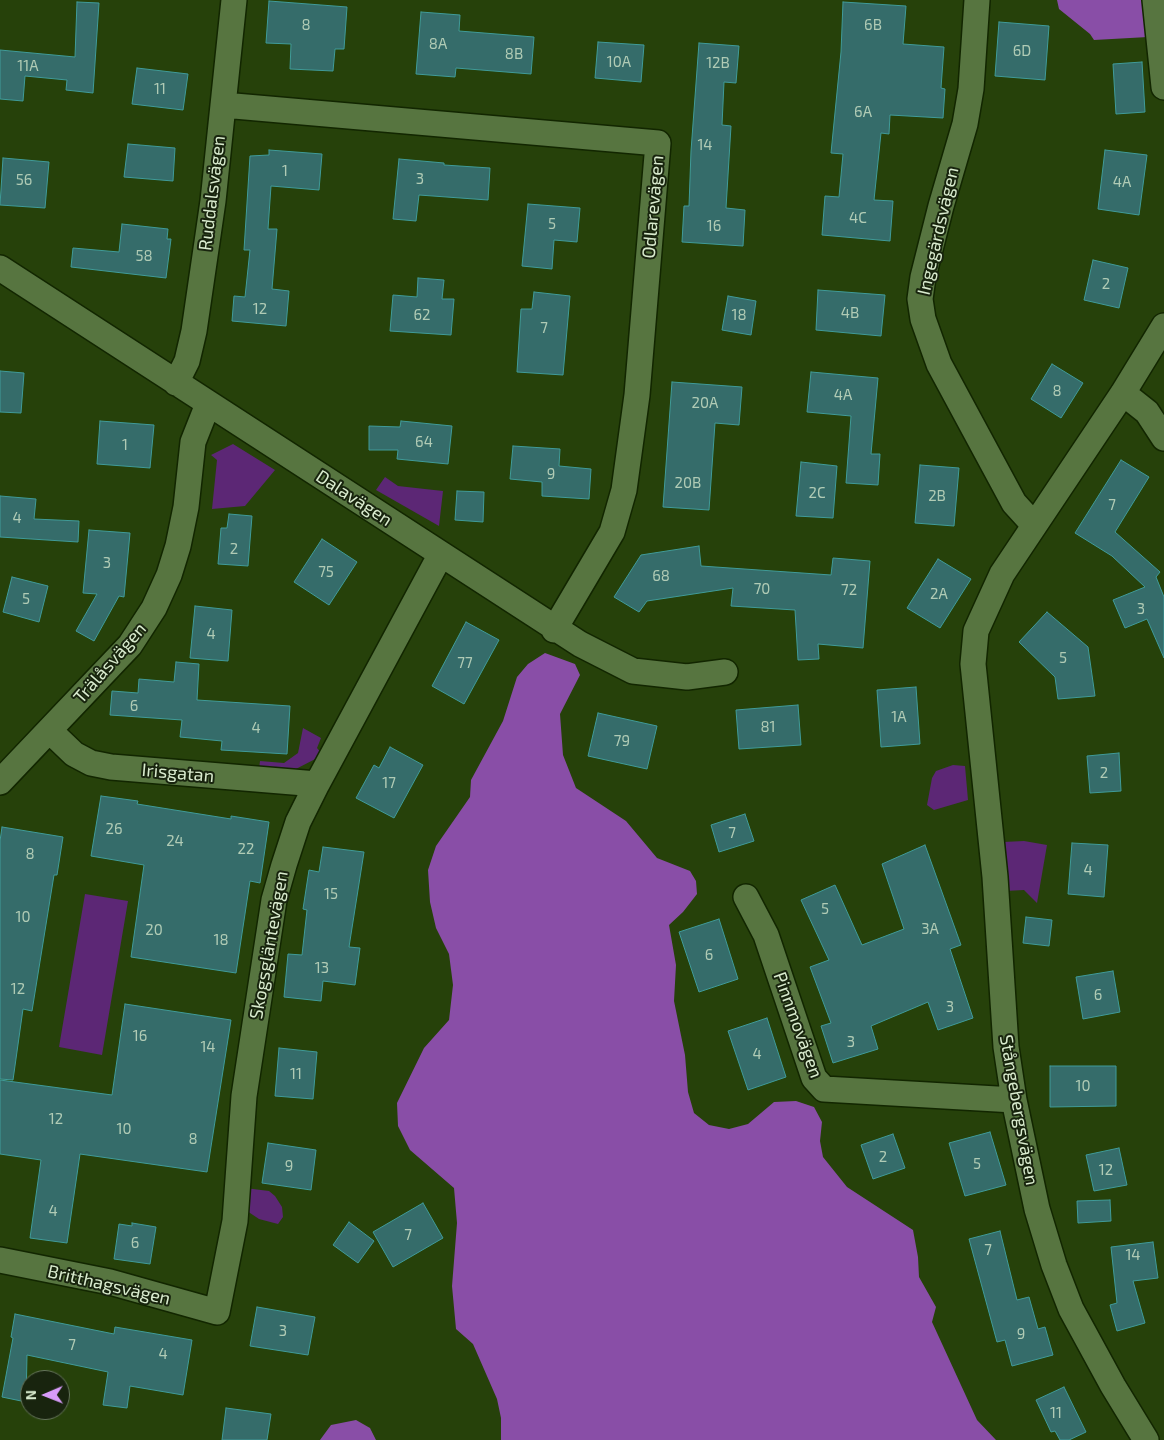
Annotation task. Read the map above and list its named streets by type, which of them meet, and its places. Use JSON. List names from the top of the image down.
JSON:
{
  "streets": {
    "street": [
      "Ruddalsvägen",
      "Odlarevägen",
      "Ingegärdsvägen",
      "Dalavägen",
      "Trälåsvägen",
      "Irisgatan",
      "Skogsgläntevägen",
      "Pinnmovägen",
      "Stångebergsvägen",
      "Britthagsvägen"
    ]
  },
  "crossings": [
    ["Ruddalsvägen", "Odlarevägen"],
    ["Ruddalsvägen", "Dalavägen"],
    ["Odlarevägen", "Dalavägen"],
    ["Ingegärdsvägen", "Stångebergsvägen"],
    ["Dalavägen", "Trälåsvägen"],
    ["Dalavägen", "Skogsgläntevägen"],
    ["Trälåsvägen", "Irisgatan"],
    ["Irisgatan", "Skogsgläntevägen"],
    ["Skogsgläntevägen", "Britthagsvägen"],
    ["Pinnmovägen", "Stångebergsvägen"]
  ],
  "house_numbers": [
    "8",
    "6B",
    "8A",
    "6D",
    "8B",
    "10A",
    "12B",
    "11A",
    "11",
    "6A",
    "14",
    "1",
    "3",
    "56",
    "4A",
    "4C",
    "5",
    "16",
    "58",
    "2",
    "12",
    "4B",
    "62",
    "18",
    "7",
    "8",
    "4A",
    "20A",
    "64",
    "1",
    "9",
    "20B",
    "2C",
    "2B",
    "7",
    "4",
    "2",
    "3",
    "75",
    "68",
    "70",
    "72",
    "2A",
    "5",
    "3",
    "4",
    "5",
    "77",
    "6",
    "1A",
    "81",
    "4",
    "79",
    "2",
    "17",
    "26",
    "7",
    "24",
    "22",
    "8",
    "4",
    "15",
    "5",
    "10",
    "3A",
    "20",
    "18",
    "6",
    "13",
    "12",
    "6",
    "3",
    "16",
    "3",
    "14",
    "4",
    "11",
    "10",
    "12",
    "10",
    "8",
    "2",
    "5",
    "9",
    "12",
    "4",
    "7",
    "6",
    "7",
    "14",
    "3",
    "9",
    "7",
    "4",
    "11"
  ],
  "north": "left"
}
